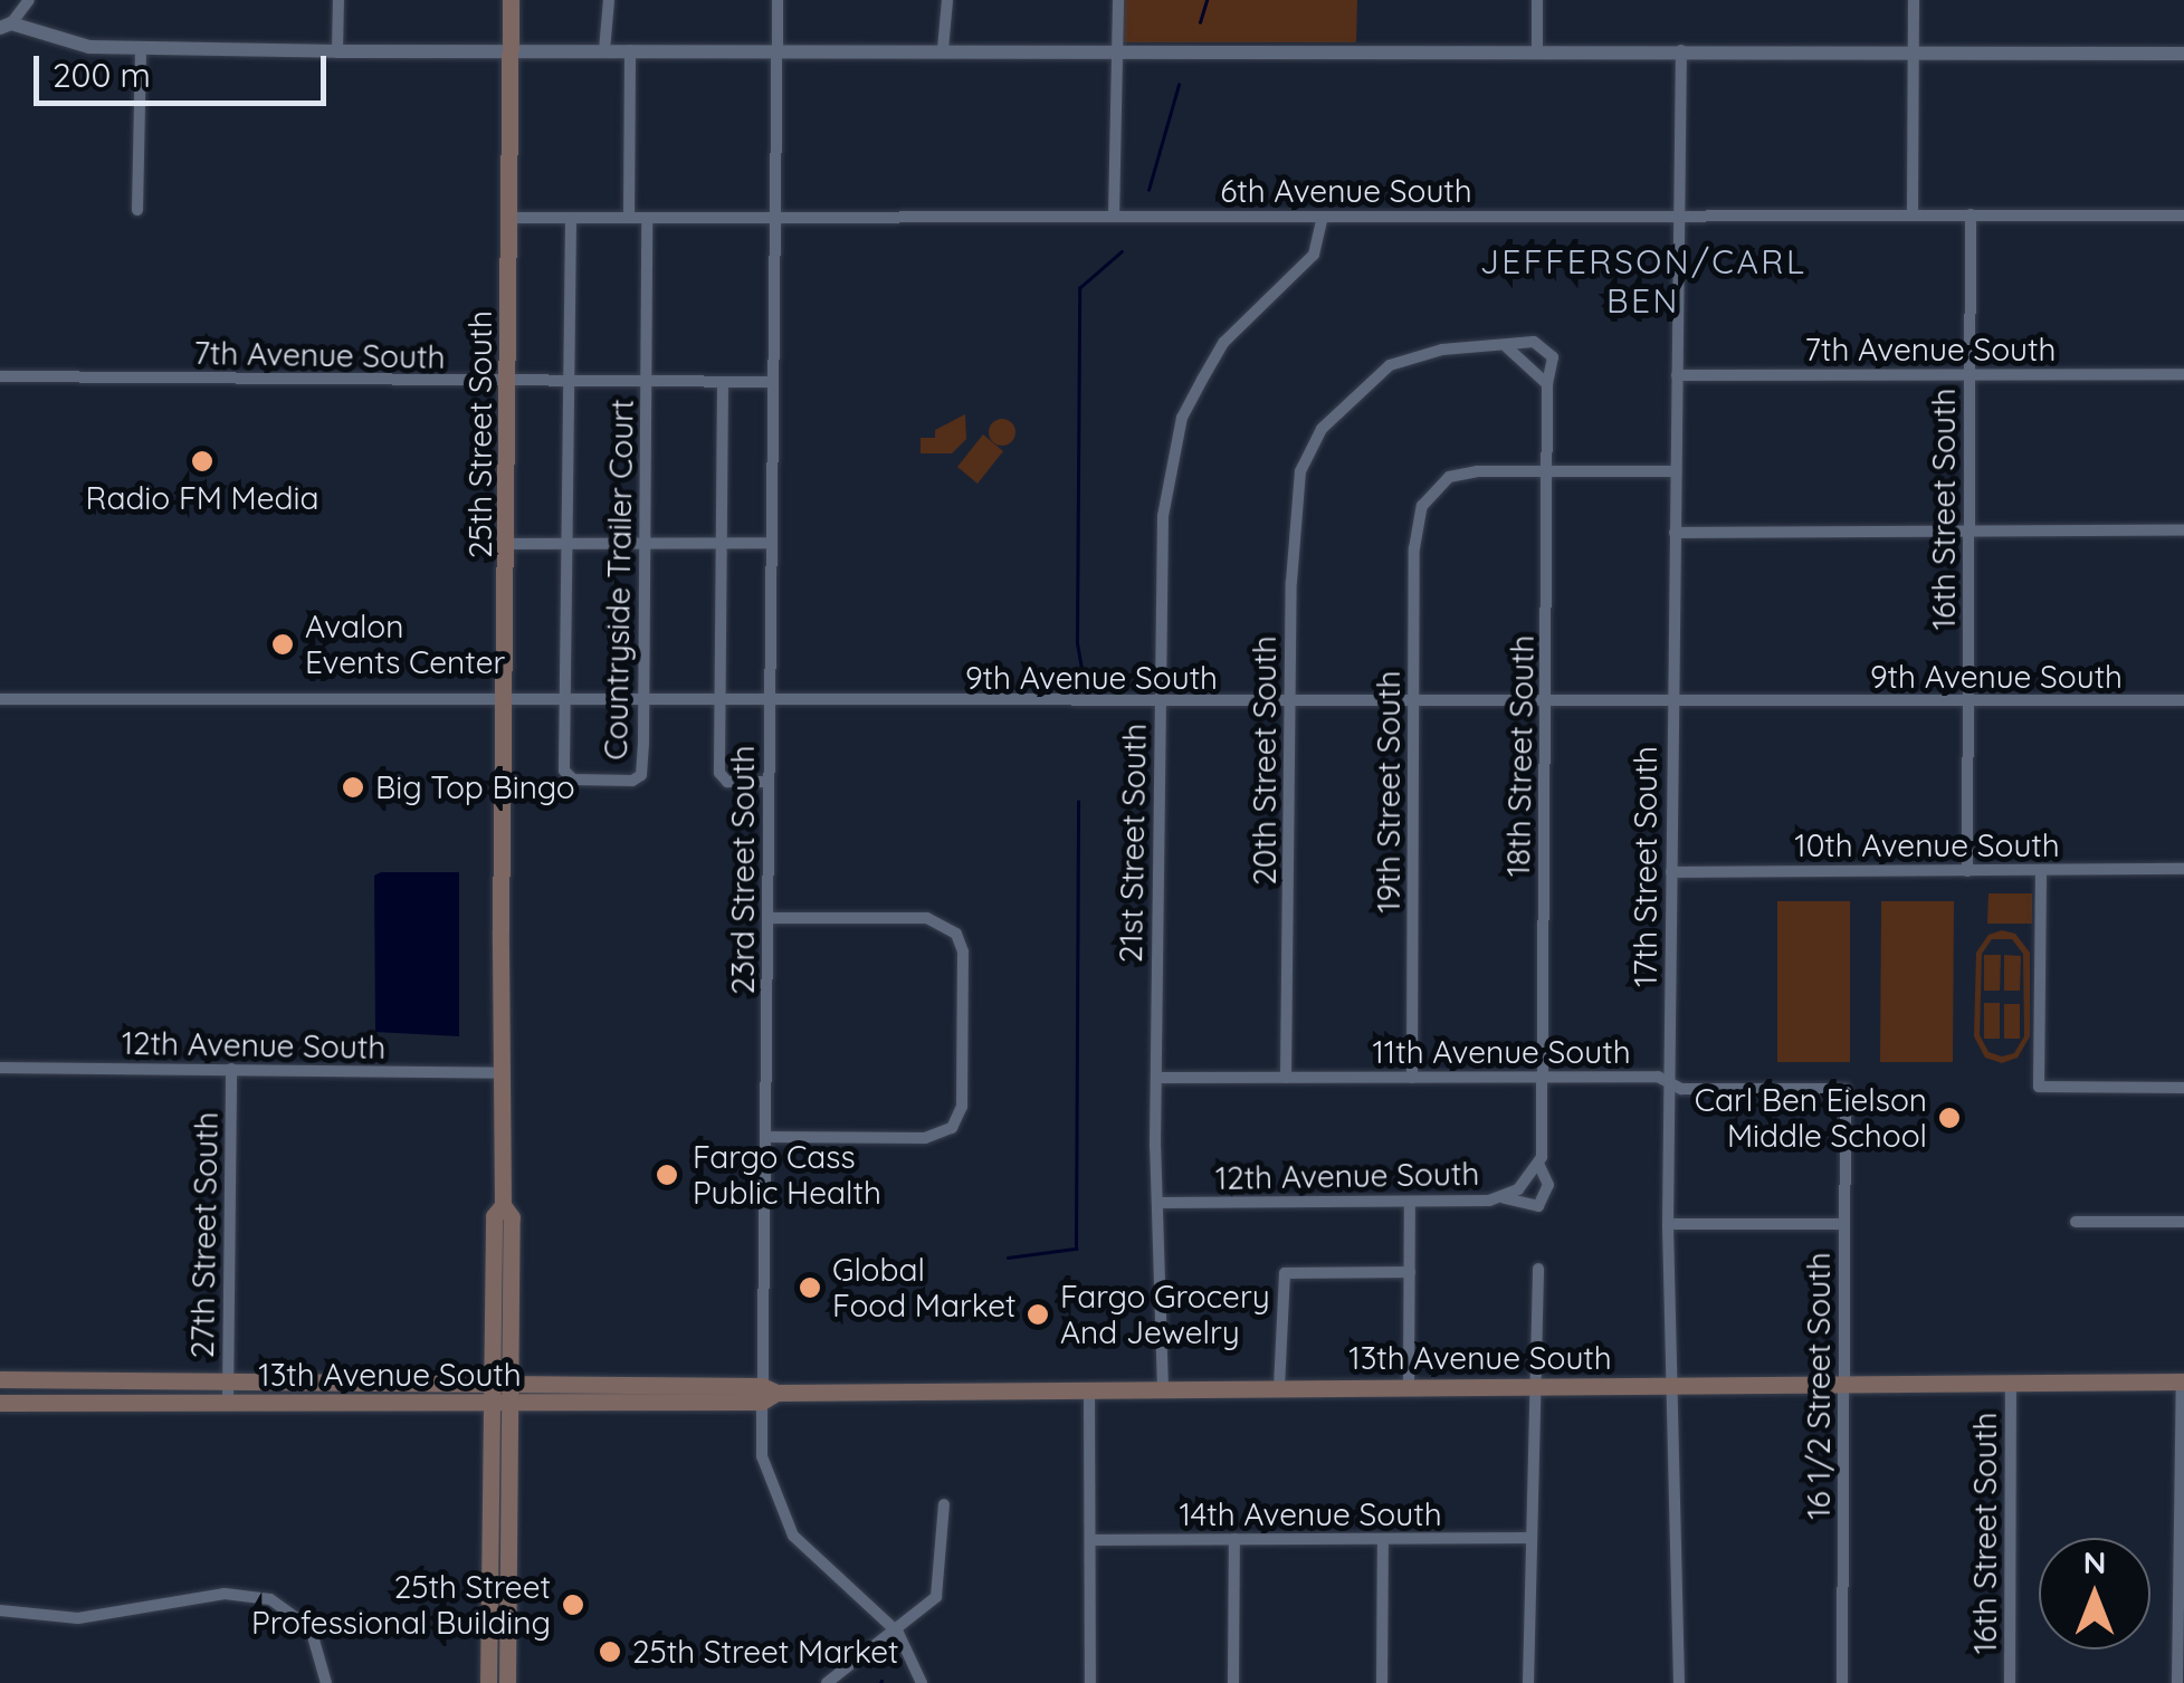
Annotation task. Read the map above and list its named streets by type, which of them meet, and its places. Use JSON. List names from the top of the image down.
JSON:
{
  "streets": {
    "main road": ["25th Street South", "13th Avenue South"],
    "street": [
      "6th Avenue South",
      "7th Avenue South",
      "16th Street South",
      "Countryside Trailer Court",
      "9th Avenue South",
      "18th Street South",
      "20th Street South",
      "19th Street South",
      "21st Street South",
      "10th Avenue South",
      "17th Street South",
      "23rd Street South",
      "12th Avenue South",
      "11th Avenue South",
      "27th Street South",
      "16 1/2 Street South",
      "14th Avenue South"
    ]
  },
  "crossings": [
    ["6th Avenue South", "25th Street South"],
    ["6th Avenue South", "16th Street South"],
    ["6th Avenue South", "Countryside Trailer Court"],
    ["6th Avenue South", "21st Street South"],
    ["6th Avenue South", "17th Street South"],
    ["6th Avenue South", "23rd Street South"],
    ["7th Avenue South", "25th Street South"],
    ["7th Avenue South", "16th Street South"],
    ["7th Avenue South", "Countryside Trailer Court"],
    ["7th Avenue South", "17th Street South"],
    ["7th Avenue South", "23rd Street South"],
    ["25th Street South", "9th Avenue South"],
    ["25th Street South", "12th Avenue South"],
    ["25th Street South", "13th Avenue South"],
    ["16th Street South", "9th Avenue South"],
    ["16th Street South", "10th Avenue South"],
    ["16th Street South", "13th Avenue South"],
    ["Countryside Trailer Court", "9th Avenue South"],
    ["9th Avenue South", "18th Street South"],
    ["9th Avenue South", "20th Street South"],
    ["9th Avenue South", "19th Street South"],
    ["9th Avenue South", "21st Street South"],
    ["9th Avenue South", "17th Street South"],
    ["9th Avenue South", "23rd Street South"],
    ["18th Street South", "20th Street South"],
    ["18th Street South", "19th Street South"],
    ["18th Street South", "12th Avenue South"],
    ["18th Street South", "11th Avenue South"],
    ["20th Street South", "11th Avenue South"],
    ["19th Street South", "11th Avenue South"],
    ["21st Street South", "12th Avenue South"],
    ["21st Street South", "11th Avenue South"],
    ["21st Street South", "13th Avenue South"],
    ["10th Avenue South", "17th Street South"],
    ["17th Street South", "11th Avenue South"],
    ["17th Street South", "13th Avenue South"],
    ["23rd Street South", "13th Avenue South"],
    ["12th Avenue South", "27th Street South"],
    ["11th Avenue South", "16 1/2 Street South"],
    ["27th Street South", "13th Avenue South"],
    ["13th Avenue South", "16 1/2 Street South"]
  ],
  "districts": ["JEFFERSON/CARL BEN"],
  "places": [
    "Radio FM Media",
    "Avalon Events Center",
    "Big Top Bingo",
    "Carl Ben Eielson Middle School",
    "Fargo Cass Public Health",
    "Global Food Market",
    "Fargo Grocery And Jewelry",
    "25th Street Professional Building",
    "25th Street Market"
  ],
  "scale_bar": "200 m",
  "north": "top"
}
